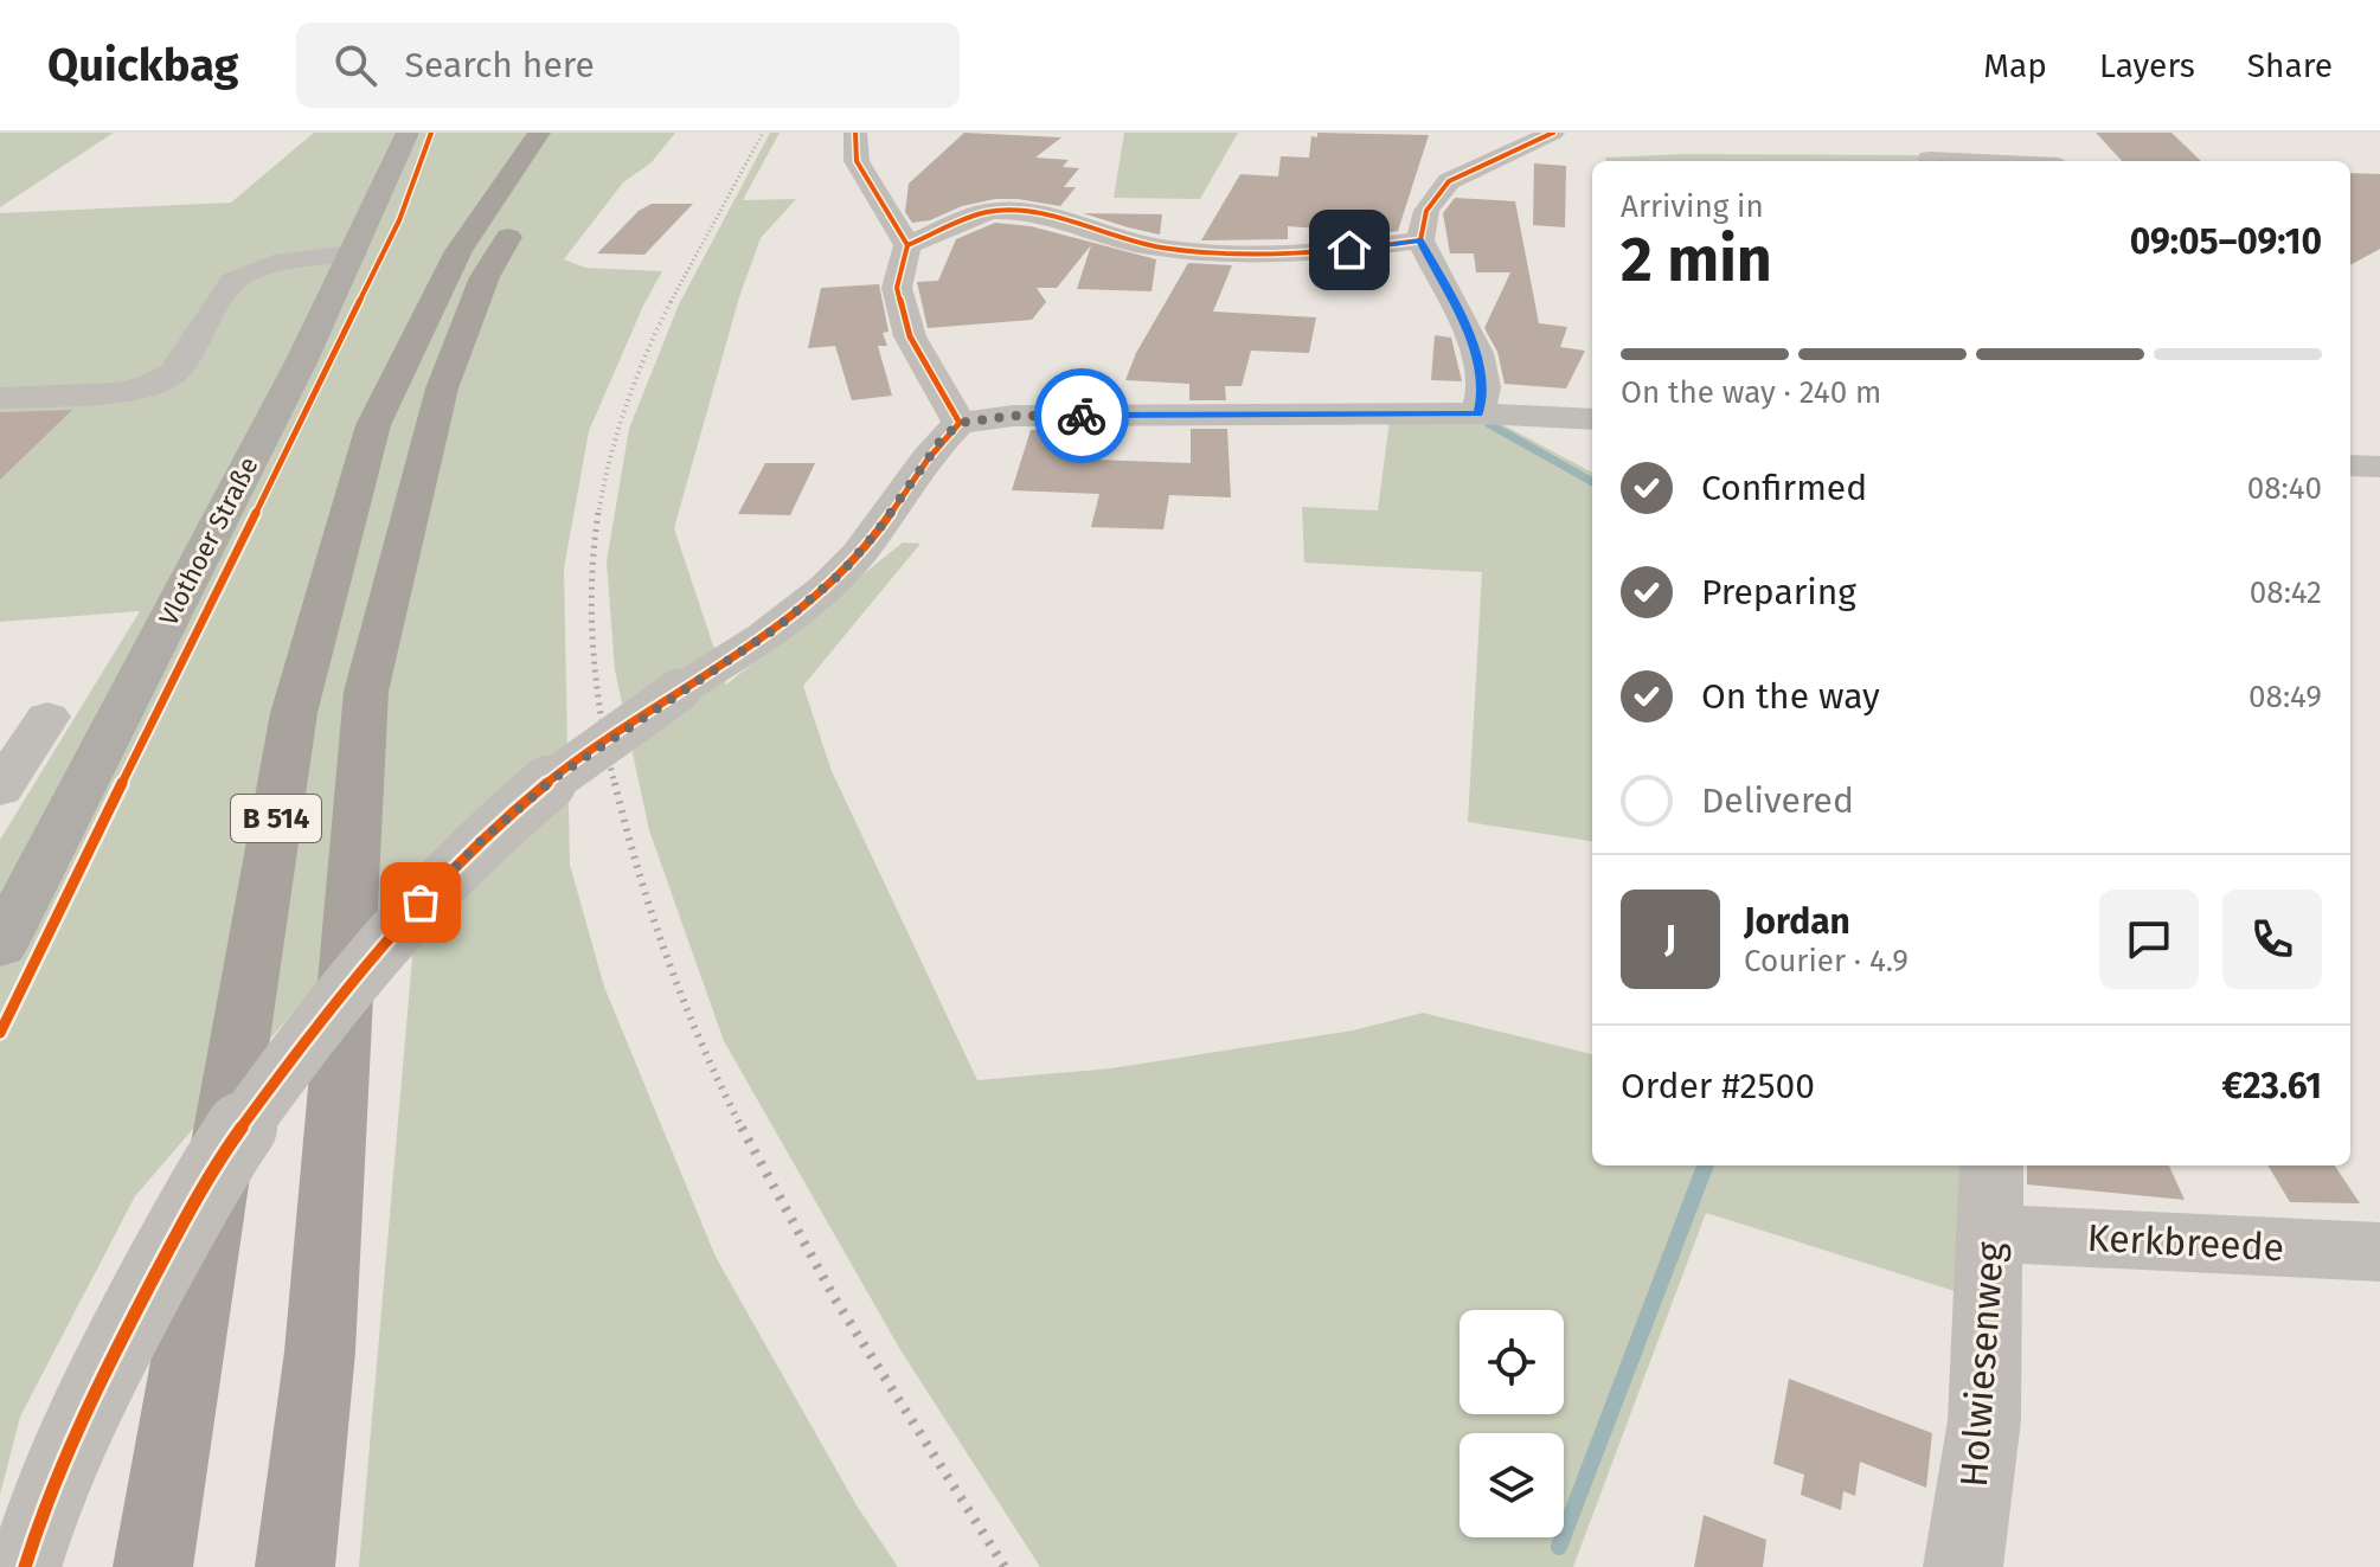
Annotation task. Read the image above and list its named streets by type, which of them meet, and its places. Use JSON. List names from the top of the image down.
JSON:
{
  "streets": {
    "highway": ["B 514"],
    "main road": ["Vlothoer Straße"],
    "street": ["Kerkbreede", "Holwiesenweg"]
  },
  "crossings": [
    ["Kerkbreede", "Holwiesenweg"]
  ],
  "page": {
    "header": "Quickbag",
    "search": "Search here",
    "nav": ["Map", "Layers", "Share"],
    "heading": ["2 min", "Arriving in", "09:05–09:10"],
    "panel": [
      "Jordan",
      "Courier · 4.9",
      "Order #2500",
      "€23.61"
    ],
    "bar": "On the way · 240 m",
    "list": [
      ["Confirmed", "08:40"],
      ["Preparing", "08:42"],
      ["On the way", "08:49"],
      "Delivered"
    ],
    "round": "J"
  }
}
